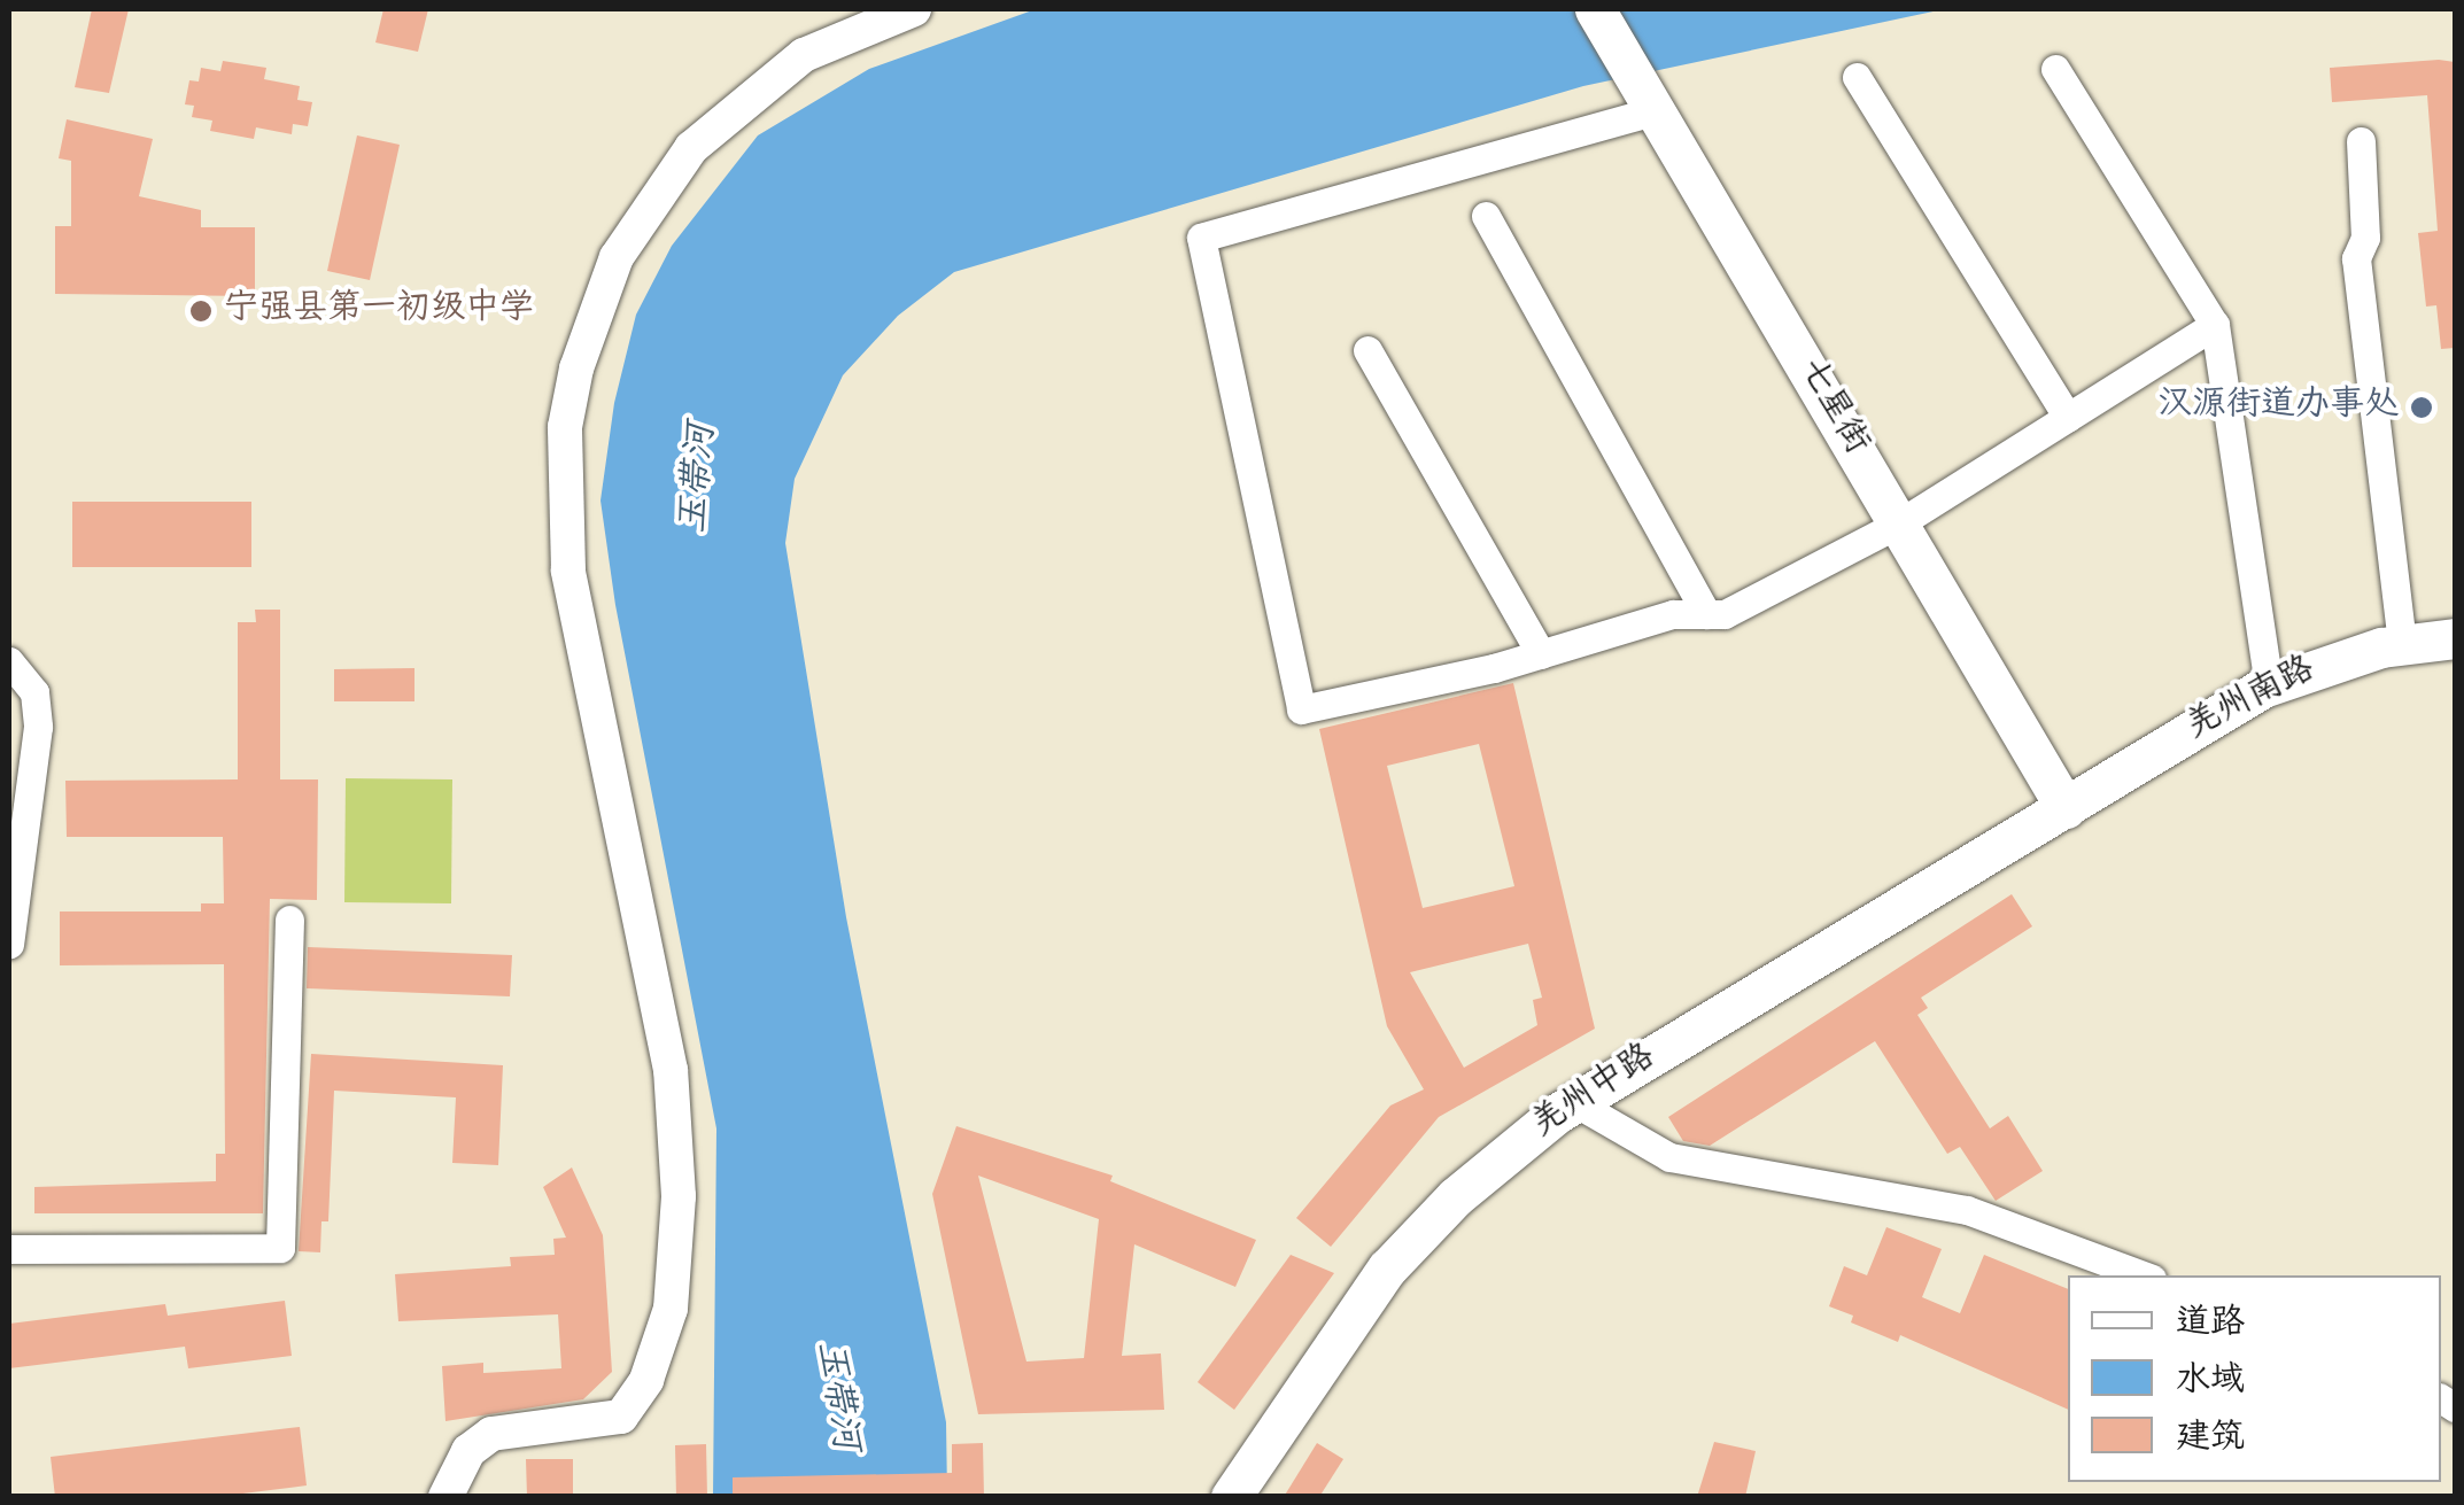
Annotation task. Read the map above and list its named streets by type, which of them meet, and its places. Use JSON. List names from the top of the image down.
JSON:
{
  "streets": {
    "main road": ["七星街", "羌州南路", "羌州中路"]
  },
  "crossings": [
    ["七星街", "羌州南路"],
    ["七星街", "羌州中路"],
    ["羌州南路", "羌州中路"]
  ],
  "water": ["玉带河"],
  "places": ["宁强县第一初级中学", "汉源街道办事处"],
  "legend": ["道路", "水域", "建筑"]
}
